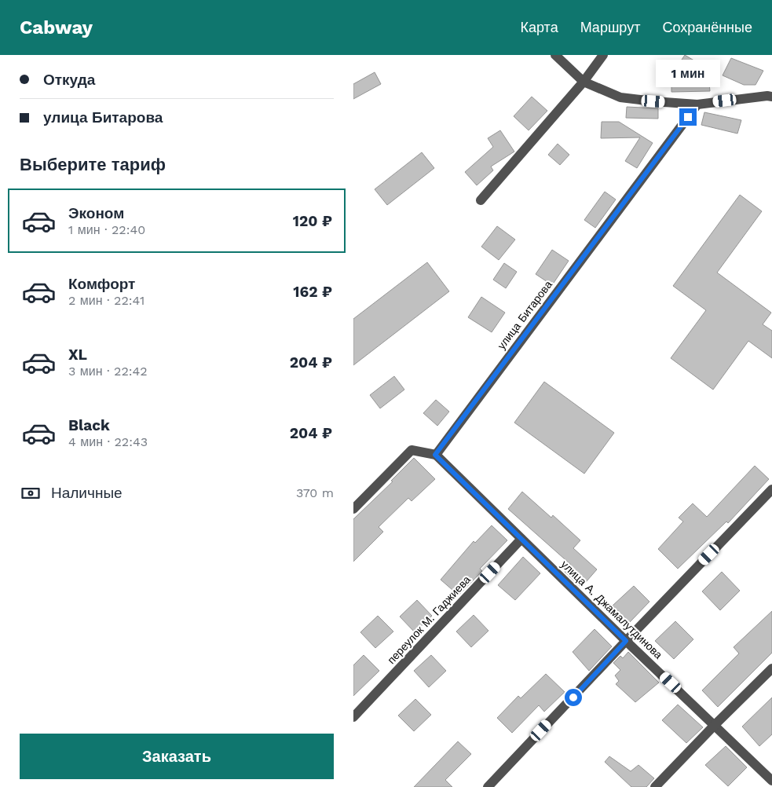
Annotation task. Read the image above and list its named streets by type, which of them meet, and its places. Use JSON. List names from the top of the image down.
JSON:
{
  "streets": {
    "street": ["улица Битарова", "улица А. Джамалутдинова", "переулок М. Гаджиева"]
  },
  "crossings": [
    ["улица Битарова", "улица А. Джамалутдинова"],
    ["улица А. Джамалутдинова", "переулок М. Гаджиева"]
  ],
  "page": {
    "header": "Cabway",
    "nav": ["Карта", "Маршрут", "Сохранённые"],
    "banner": ["Откуда", "улица Битарова"],
    "bubble": "1 мин",
    "heading": "Выберите тариф",
    "list": [
      {
        "name": "Эконом",
        "note": "1 мин · 22:40",
        "value": "120 ₽"
      },
      {
        "name": "Комфорт",
        "note": "2 мин · 22:41",
        "value": "162 ₽"
      },
      {
        "name": "XL",
        "note": "3 мин · 22:42",
        "value": "204 ₽"
      },
      {
        "name": "Black",
        "note": "4 мин · 22:43",
        "value": "204 ₽"
      }
    ],
    "pay": ["Наличные", "370 m"],
    "buttons": "Заказать"
  }
}
